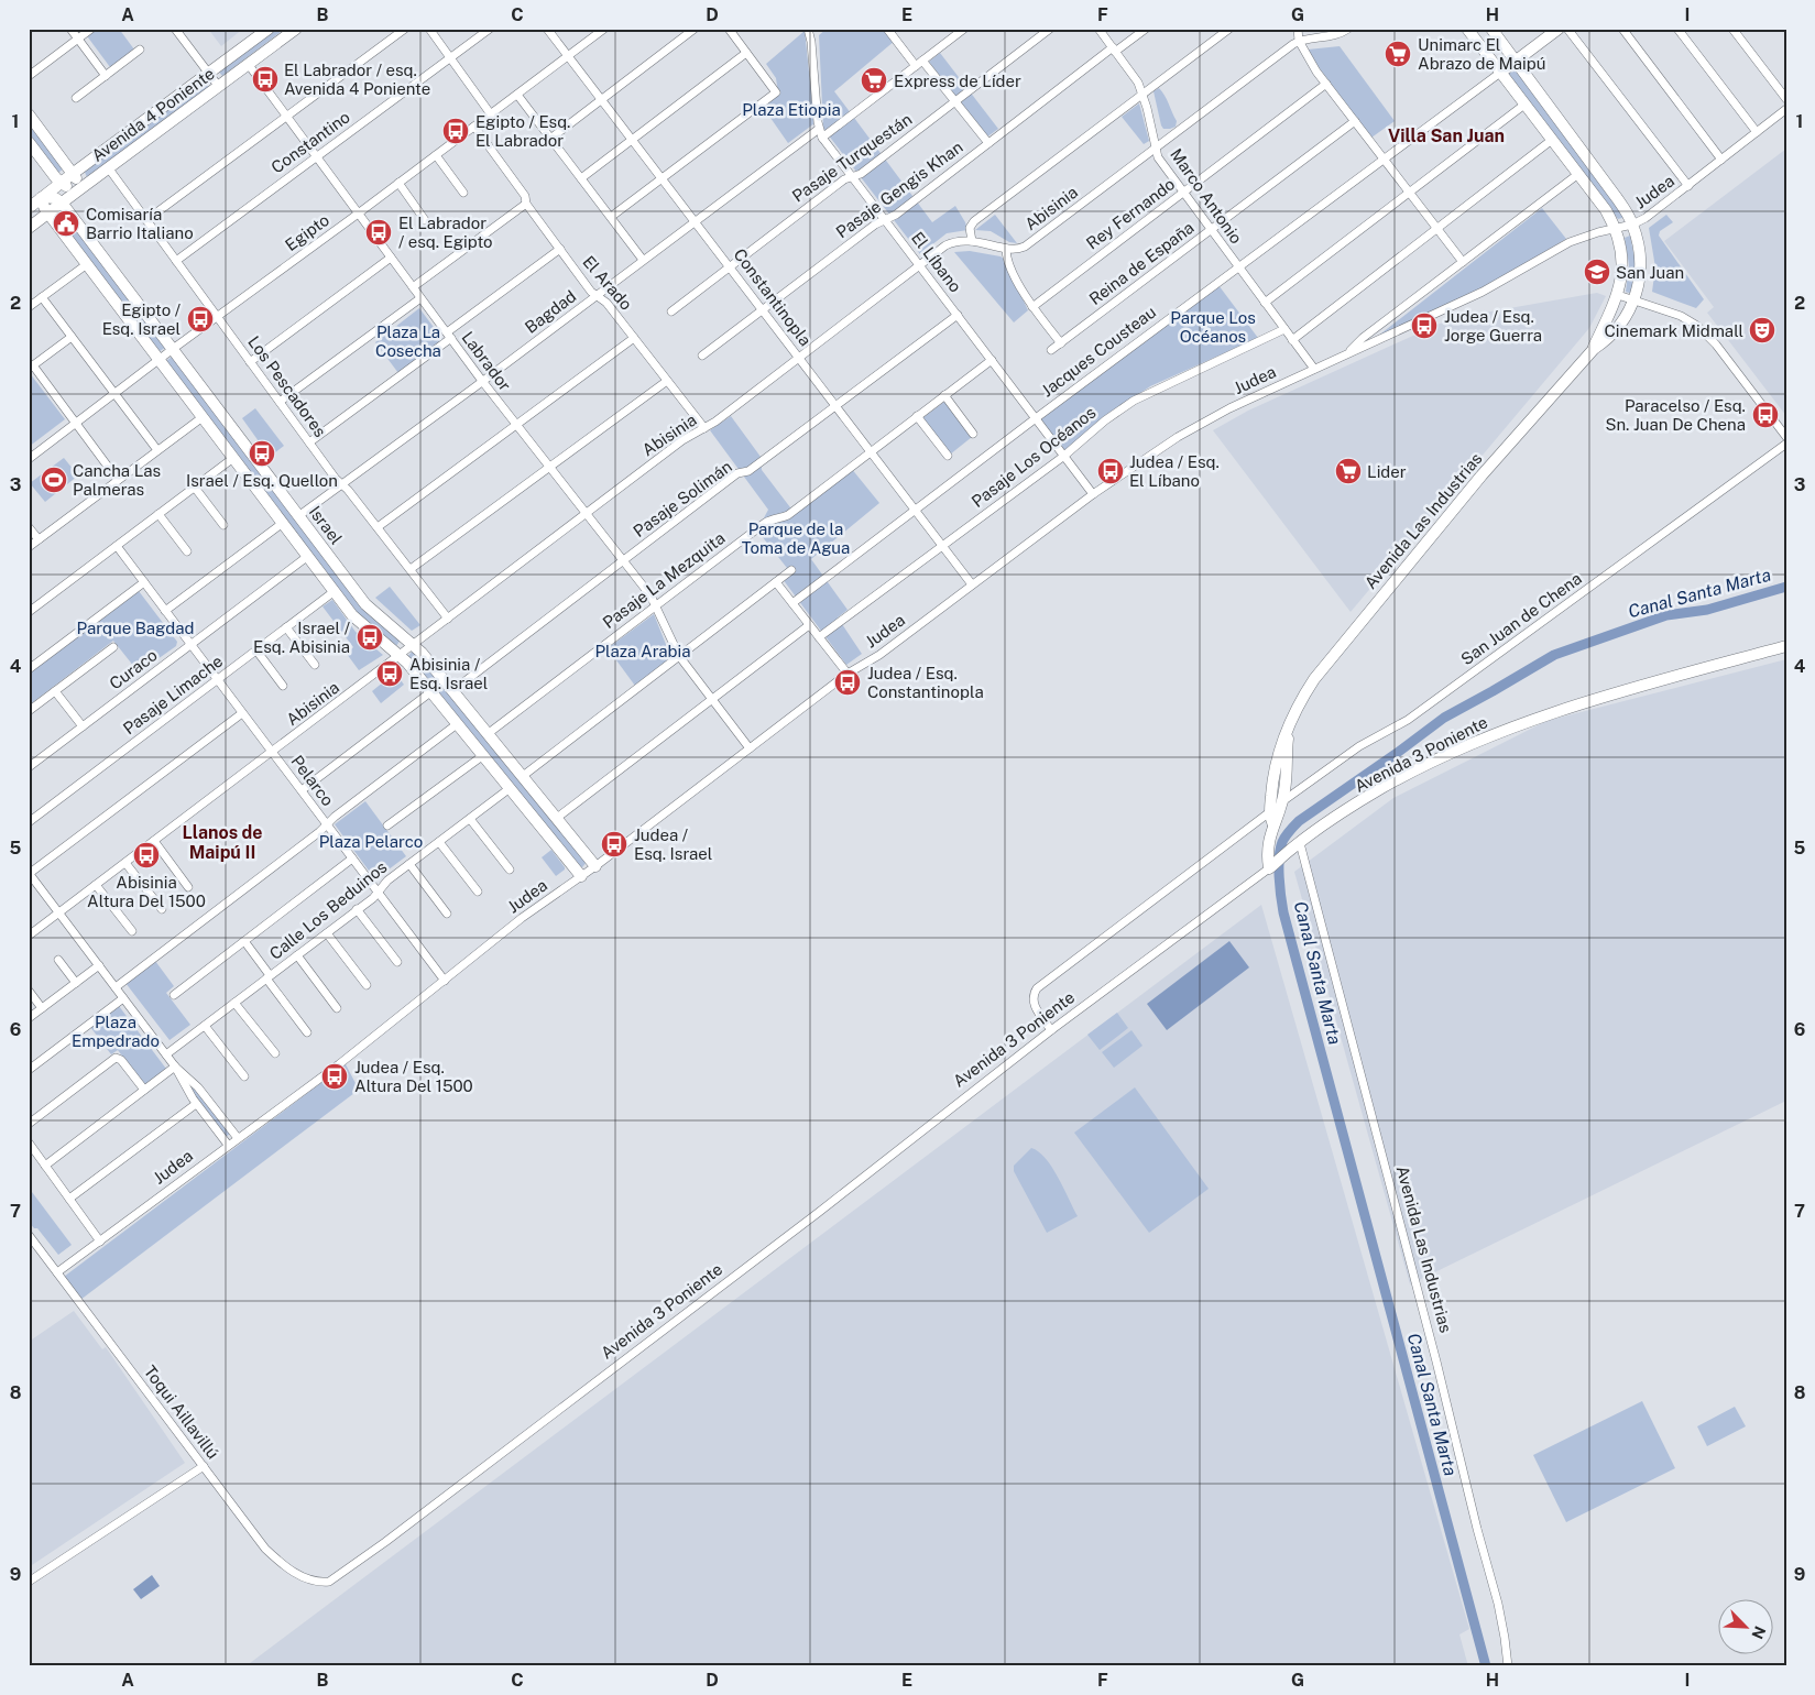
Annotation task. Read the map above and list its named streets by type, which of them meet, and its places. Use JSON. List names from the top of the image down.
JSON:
{
  "streets": {
    "street": [
      "Avenida 4 Poniente",
      "Constantino",
      "Pasaje Turquestán",
      "Pasaje Gengis Khan",
      "Judea",
      "Marco Antonio",
      "Abisinia",
      "Rey Fernando",
      "Egipto",
      "El Líbano",
      "Reina de España",
      "El Arado",
      "Constantinopla",
      "Bagdad",
      "Jacques Cousteau",
      "Labrador",
      "Los Pescadores",
      "Pasaje Los Océanos",
      "Pasaje Solimán",
      "Avenida Las Industrias",
      "Israel",
      "Pasaje La Mezquita",
      "San Juan de Chena",
      "Curaco",
      "Pasaje Limache",
      "Avenida 3 Poniente",
      "Pelarco",
      "Calle Los Beduinos",
      "Toqui Aillavillú"
    ]
  },
  "crossings": [
    ["Avenida 4 Poniente", "Labrador"],
    ["Avenida 4 Poniente", "Los Pescadores"],
    ["Avenida 4 Poniente", "Israel"],
    ["Constantino", "Labrador"],
    ["Constantino", "Los Pescadores"],
    ["Pasaje Turquestán", "El Líbano"],
    ["Pasaje Turquestán", "Constantinopla"],
    ["Pasaje Gengis Khan", "Marco Antonio"],
    ["Pasaje Gengis Khan", "El Líbano"],
    ["Pasaje Gengis Khan", "Constantinopla"],
    ["Judea", "Marco Antonio"],
    ["Judea", "El Líbano"],
    ["Judea", "Constantinopla"],
    ["Judea", "Labrador"],
    ["Judea", "Avenida Las Industrias"],
    ["Judea", "Israel"],
    ["Judea", "Pelarco"],
    ["Judea", "Toqui Aillavillú"],
    ["Marco Antonio", "Abisinia"],
    ["Marco Antonio", "Rey Fernando"],
    ["Marco Antonio", "Reina de España"],
    ["Marco Antonio", "Jacques Cousteau"],
    ["Marco Antonio", "Pasaje Los Océanos"],
    ["Abisinia", "El Líbano"],
    ["Abisinia", "El Arado"],
    ["Abisinia", "Constantinopla"],
    ["Abisinia", "Labrador"],
    ["Abisinia", "Los Pescadores"],
    ["Abisinia", "Israel"],
    ["Abisinia", "Pelarco"],
    ["Egipto", "El Arado"],
    ["Egipto", "Constantinopla"],
    ["Egipto", "Labrador"],
    ["Egipto", "Los Pescadores"],
    ["Egipto", "Israel"],
    ["El Líbano", "Bagdad"],
    ["El Líbano", "Jacques Cousteau"],
    ["El Líbano", "Pasaje Los Océanos"],
    ["El Líbano", "Pasaje Solimán"],
    ["El Líbano", "Pasaje La Mezquita"],
    ["El Arado", "Bagdad"],
    ["Constantinopla", "Bagdad"],
    ["Constantinopla", "Jacques Cousteau"],
    ["Constantinopla", "Pasaje Los Océanos"],
    ["Constantinopla", "Pasaje Solimán"],
    ["Constantinopla", "Pasaje La Mezquita"],
    ["Bagdad", "Labrador"],
    ["Bagdad", "Los Pescadores"],
    ["Bagdad", "Israel"],
    ["Jacques Cousteau", "Avenida Las Industrias"],
    ["Labrador", "Pasaje Solimán"],
    ["Labrador", "Pasaje La Mezquita"],
    ["Pasaje Solimán", "Israel"],
    ["Avenida Las Industrias", "San Juan de Chena"],
    ["Avenida Las Industrias", "Avenida 3 Poniente"],
    ["Israel", "Pasaje La Mezquita"],
    ["Israel", "Curaco"],
    ["Israel", "Pasaje Limache"],
    ["Israel", "Calle Los Beduinos"],
    ["San Juan de Chena", "Avenida 3 Poniente"],
    ["Curaco", "Pelarco"],
    ["Pasaje Limache", "Pelarco"],
    ["Avenida 3 Poniente", "Toqui Aillavillú"],
    ["Pelarco", "Calle Los Beduinos"]
  ],
  "districts": ["Villa San Juan", "Llanos de Maipú II"],
  "water": ["Canal Santa Marta"],
  "parks": [
    "Plaza Etiopia",
    "Parque Los Océanos",
    "Plaza La Cosecha",
    "Parque de la Toma de Agua",
    "Parque Bagdad",
    "Plaza Arabia",
    "Plaza Pelarco",
    "Plaza Empedrado"
  ],
  "places": {
    "supermarket": ["Unimarc El Abrazo de Maipú", "Express de Líder", "Lider"],
    "bus stop": [
      "El Labrador / esq. Avenida 4 Poniente",
      "Egipto / Esq. El Labrador",
      "El Labrador / esq. Egipto",
      "Egipto / Esq. Israel",
      "Judea / Esq. Jorge Guerra",
      "Paracelso / Esq. Sn. Juan De Chena",
      "Israel / Esq. Quellon",
      "Judea / Esq. El Líbano",
      "Israel / Esq. Abisinia",
      "Abisinia / Esq. Israel",
      "Judea / Esq. Constantinopla",
      "Judea / Esq. Israel",
      "Abisinia Altura Del 1500",
      "Judea / Esq. Altura Del 1500"
    ],
    "public building": ["Comisaría Barrio Italiano"],
    "school or university": ["San Juan"],
    "theatre": ["Cinemark Midmall"],
    "sports": ["Cancha Las Palmeras"]
  },
  "north": "bottom right",
  "grid": {
    "columns": [
      "A",
      "B",
      "C",
      "D",
      "E",
      "F",
      "G",
      "H",
      "I"
    ],
    "rows": [
      "1",
      "2",
      "3",
      "4",
      "5",
      "6",
      "7",
      "8",
      "9"
    ]
  }
}
